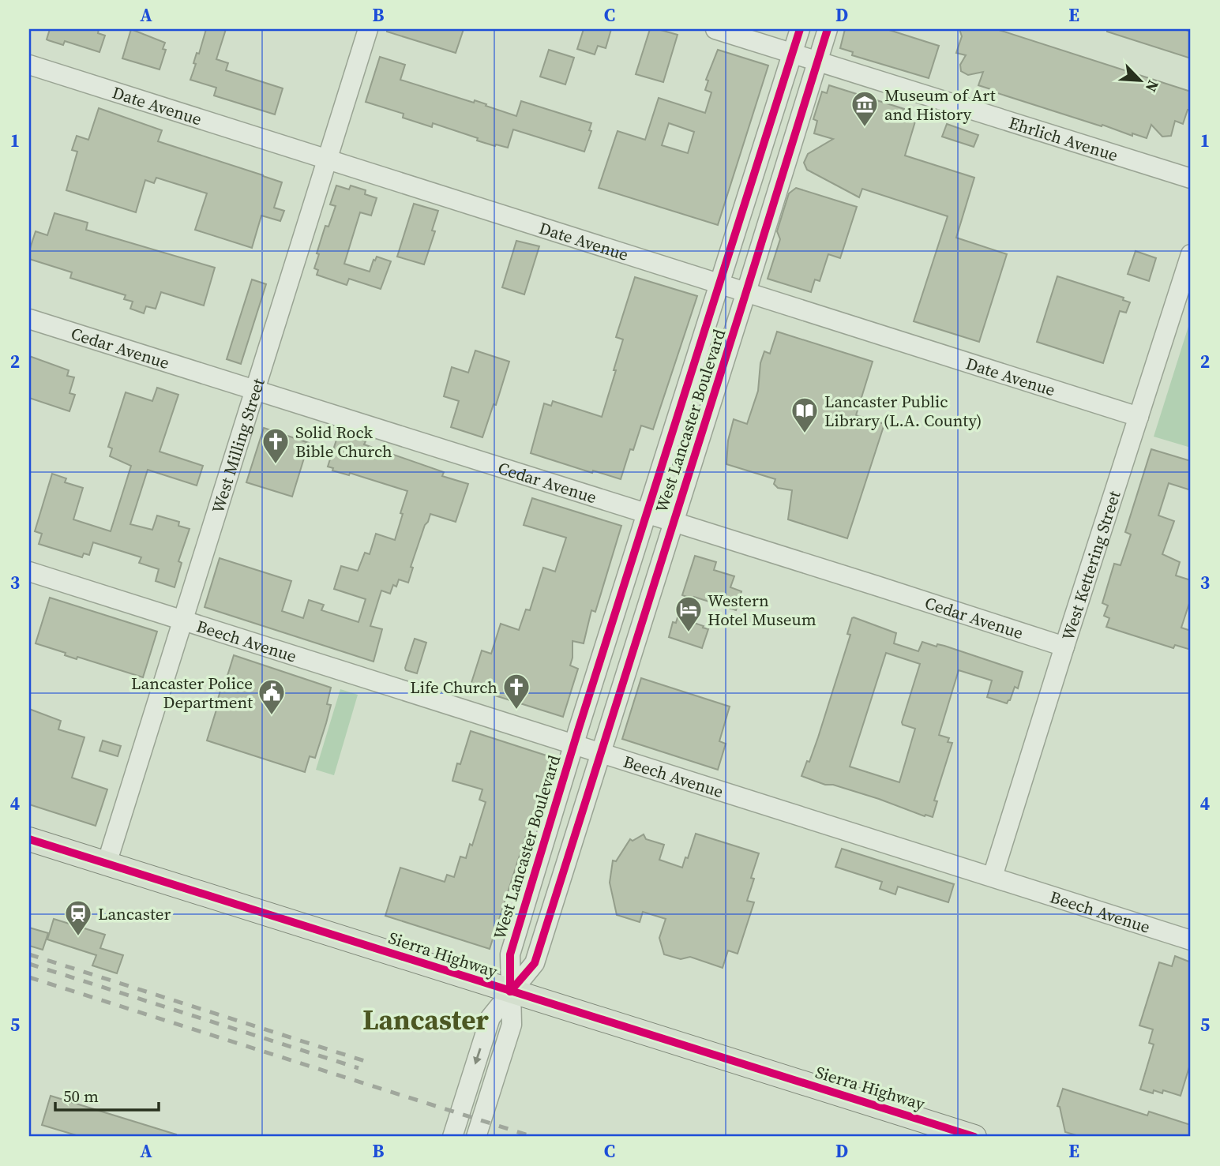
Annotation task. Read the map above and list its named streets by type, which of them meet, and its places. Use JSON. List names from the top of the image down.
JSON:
{
  "streets": {
    "main road": ["Sierra Highway"],
    "street": [
      "Date Avenue",
      "Ehrlich Avenue",
      "Cedar Avenue",
      "West Lancaster Boulevard",
      "West Milling Street",
      "West Kettering Street",
      "Beech Avenue"
    ]
  },
  "crossings": [
    ["Date Avenue", "West Lancaster Boulevard"],
    ["Date Avenue", "West Milling Street"],
    ["Date Avenue", "West Kettering Street"],
    ["Ehrlich Avenue", "West Lancaster Boulevard"],
    ["Cedar Avenue", "West Lancaster Boulevard"],
    ["Cedar Avenue", "West Milling Street"],
    ["Cedar Avenue", "West Kettering Street"],
    ["West Lancaster Boulevard", "Beech Avenue"],
    ["West Lancaster Boulevard", "Sierra Highway"],
    ["West Milling Street", "Beech Avenue"],
    ["West Milling Street", "Sierra Highway"],
    ["West Kettering Street", "Beech Avenue"]
  ],
  "districts": ["Lancaster"],
  "places": {
    "museum": ["Museum of Art and History"],
    "library": ["Lancaster Public Library (L.A. County)"],
    "church": ["Solid Rock Bible Church", "Life Church"],
    "hotel": ["Western Hotel Museum"],
    "public building": ["Lancaster Police Department"],
    "station": ["Lancaster"]
  },
  "scale_bar": "50 m",
  "north": "bottom right",
  "grid": {
    "columns": [
      "A",
      "B",
      "C",
      "D",
      "E"
    ],
    "rows": [
      "1",
      "2",
      "3",
      "4",
      "5"
    ]
  }
}
